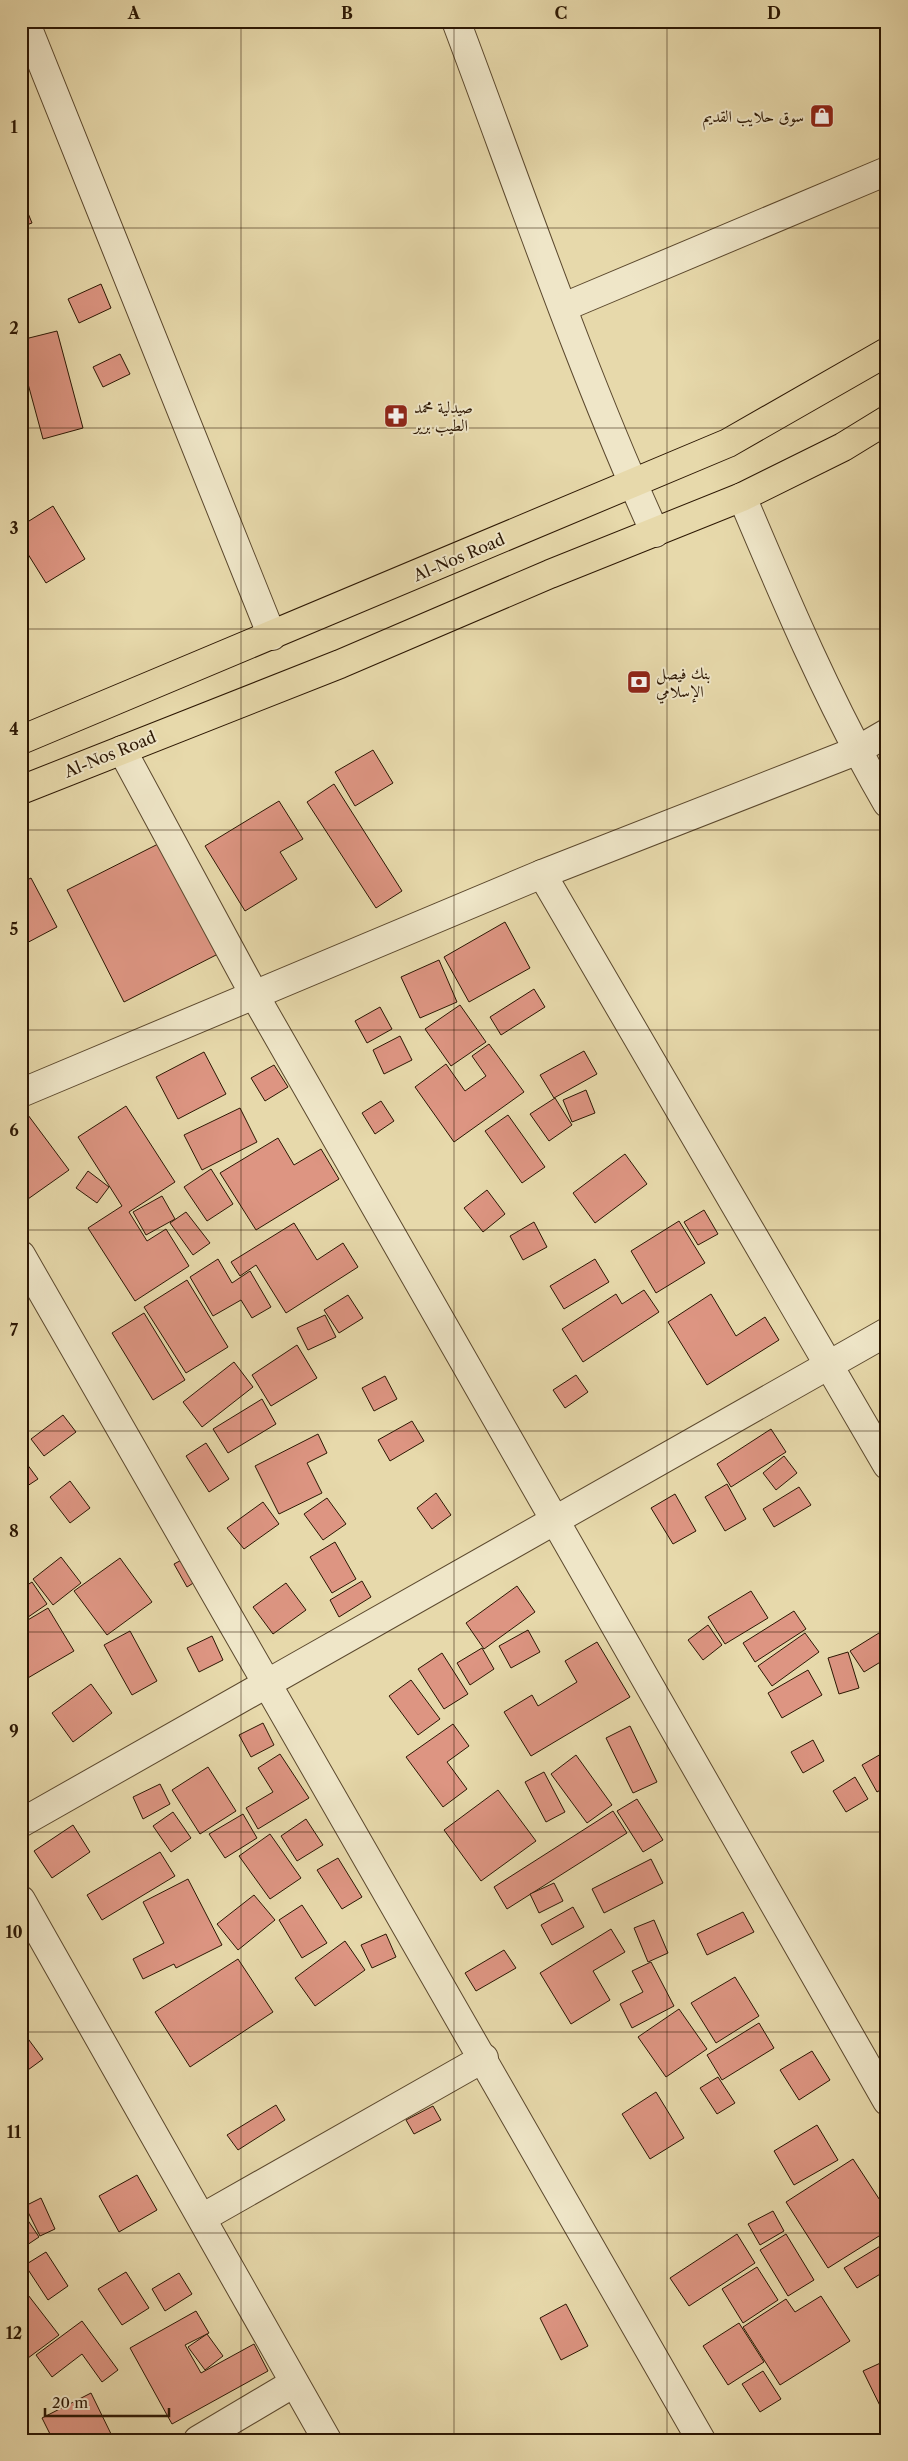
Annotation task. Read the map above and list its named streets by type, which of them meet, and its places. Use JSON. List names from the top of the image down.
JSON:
{
  "streets": {
    "main road": ["Al-Nos Road"]
  },
  "places": {
    "shop": ["سوق حلايب القديم"],
    "pharmacy": ["صيدلية محمد الطيب برير"],
    "bank": ["بنك فيصل الإسلامي"]
  },
  "scale_bar": "20 m",
  "grid": {
    "columns": [
      "A",
      "B",
      "C",
      "D"
    ],
    "rows": [
      "1",
      "2",
      "3",
      "4",
      "5",
      "6",
      "7",
      "8",
      "9",
      "10",
      "11",
      "12"
    ]
  }
}
